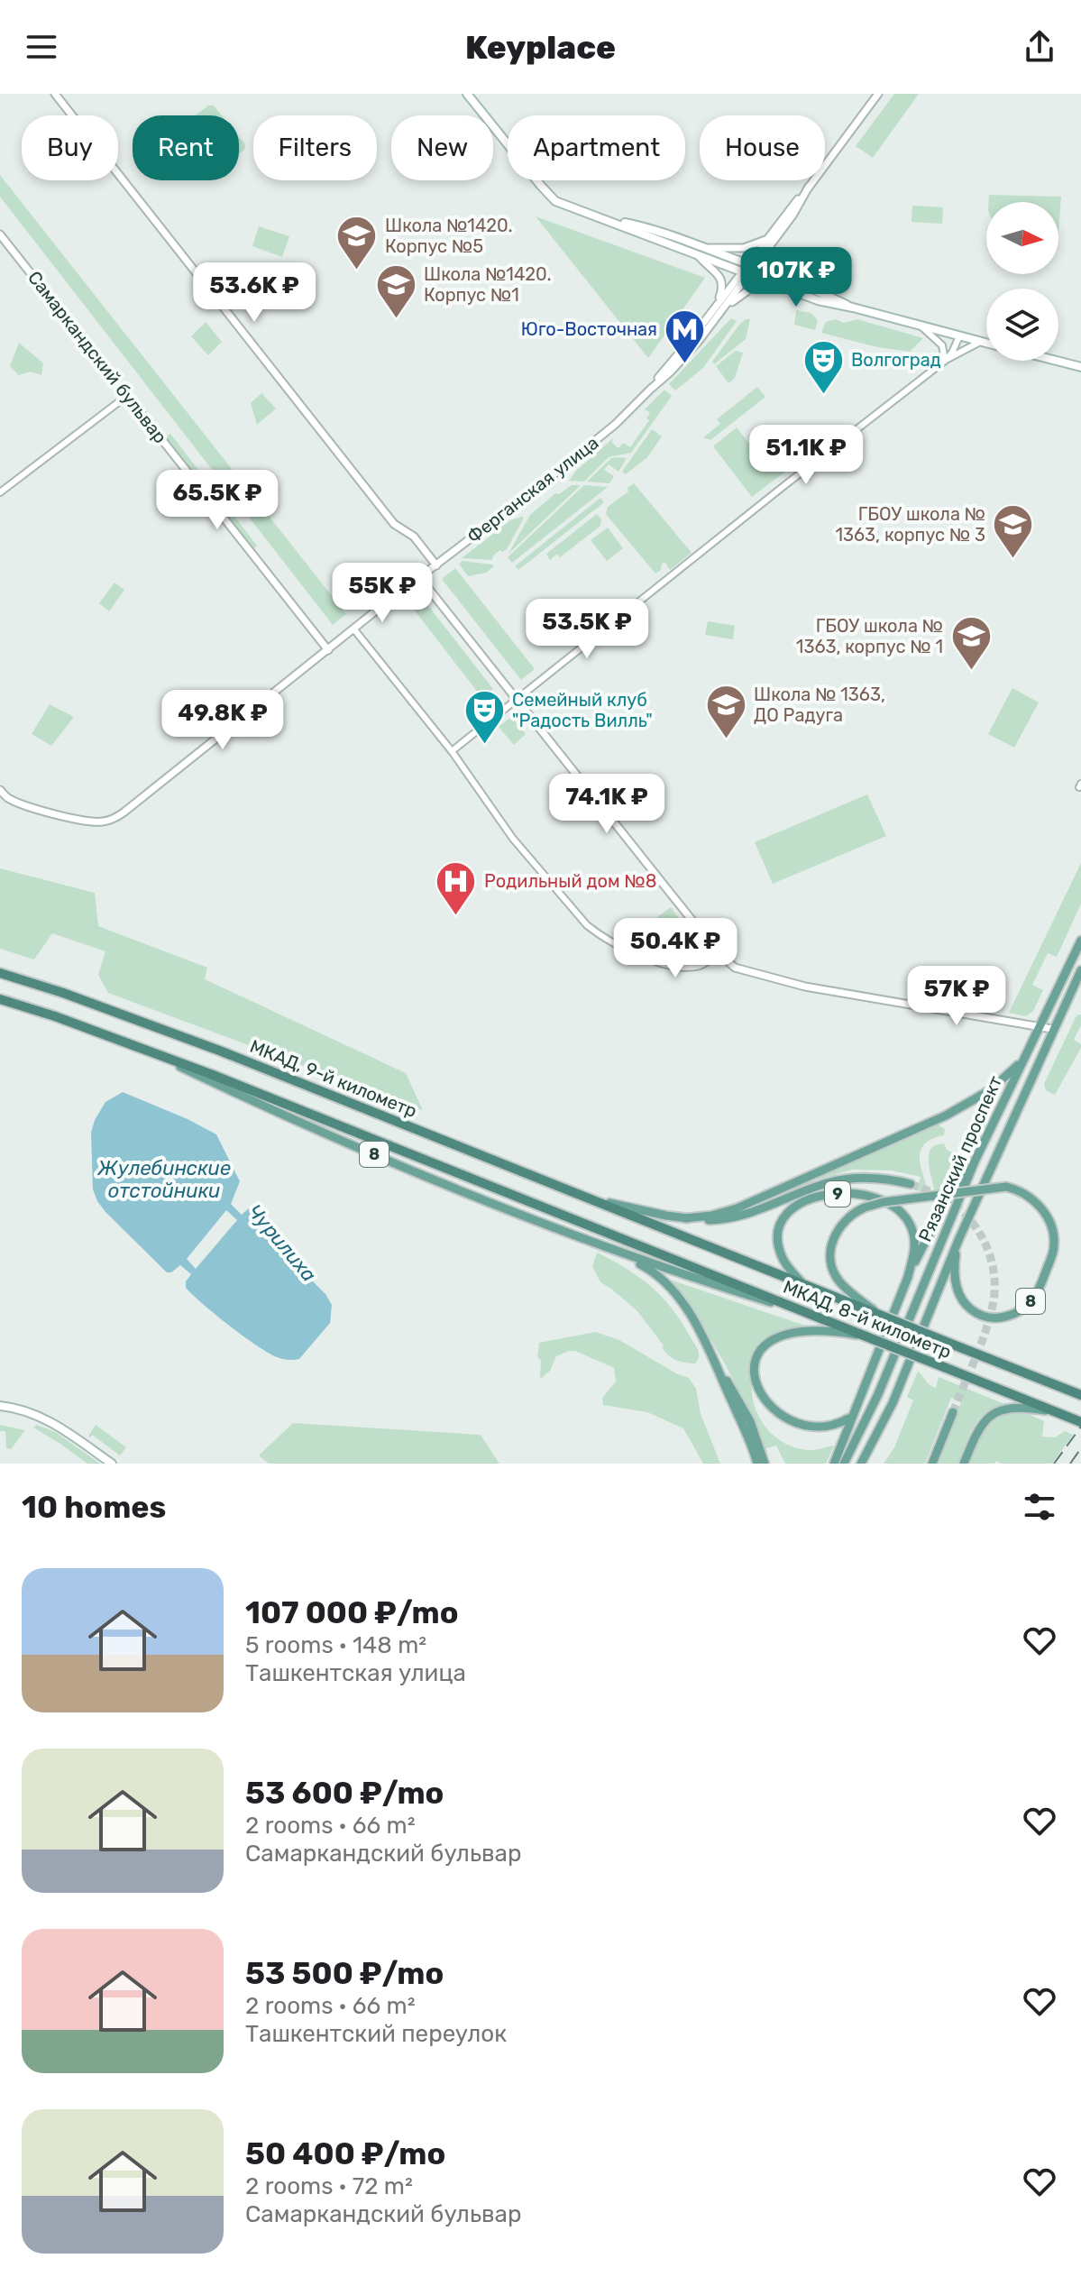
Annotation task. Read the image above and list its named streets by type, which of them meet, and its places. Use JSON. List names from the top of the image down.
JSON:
{
  "streets": {
    "highway": ["МКАД, 9-й километр", "МКАД, 8-й километр"],
    "main road": ["8", "Рязанский проспект", "9"],
    "street": ["Самаркандский бульвар", "Ферганская улица"]
  },
  "crossings": [
    ["Самаркандский бульвар", "Ферганская улица"],
    ["МКАД, 9-й километр", "МКАД, 8-й километр"],
    ["8", "Рязанский проспект"],
    ["8", "МКАД, 8-й километр"],
    ["9", "МКАД, 8-й километр"]
  ],
  "water": ["Жулебинские отстойники", "Чурилиха"],
  "places": {
    "school or university": [
      "Школа №1420. Корпус №5",
      "Школа №1420. Корпус №1",
      "ГБОУ школа № 1363, корпус № 3",
      "ГБОУ школа № 1363, корпус № 1",
      "Школа № 1363, ДО Радуга"
    ],
    "metro station": ["Юго-Восточная"],
    "theatre": ["Волгоград", "Семейный клуб \"Радость Вилль\""],
    "hospital": ["Родильный дом №8"]
  },
  "north": "right",
  "page": {
    "header": "Keyplace",
    "chip": [
      "Buy",
      "Rent",
      "Filters",
      "New",
      "Apartment",
      "House"
    ],
    "price": [
      "107K ₽",
      "53.6K ₽",
      "51.1K ₽",
      "65.5K ₽",
      "55K ₽",
      "53.5K ₽",
      "49.8K ₽",
      "74.1K ₽",
      "50.4K ₽",
      "57K ₽"
    ],
    "heading": "10 homes",
    "list": [
      {
        "name": "107 000 ₽/mo",
        "note": "5 rooms · 148 m² · Ташкентская улица"
      },
      {
        "name": "53 600 ₽/mo",
        "note": "2 rooms · 66 m² · Самаркандский бульвар"
      },
      {
        "name": "53 500 ₽/mo",
        "note": "2 rooms · 66 m² · Ташкентский переулок"
      },
      {
        "name": "50 400 ₽/mo",
        "note": "2 rooms · 72 m² · Самаркандский бульвар"
      }
    ]
  }
}
